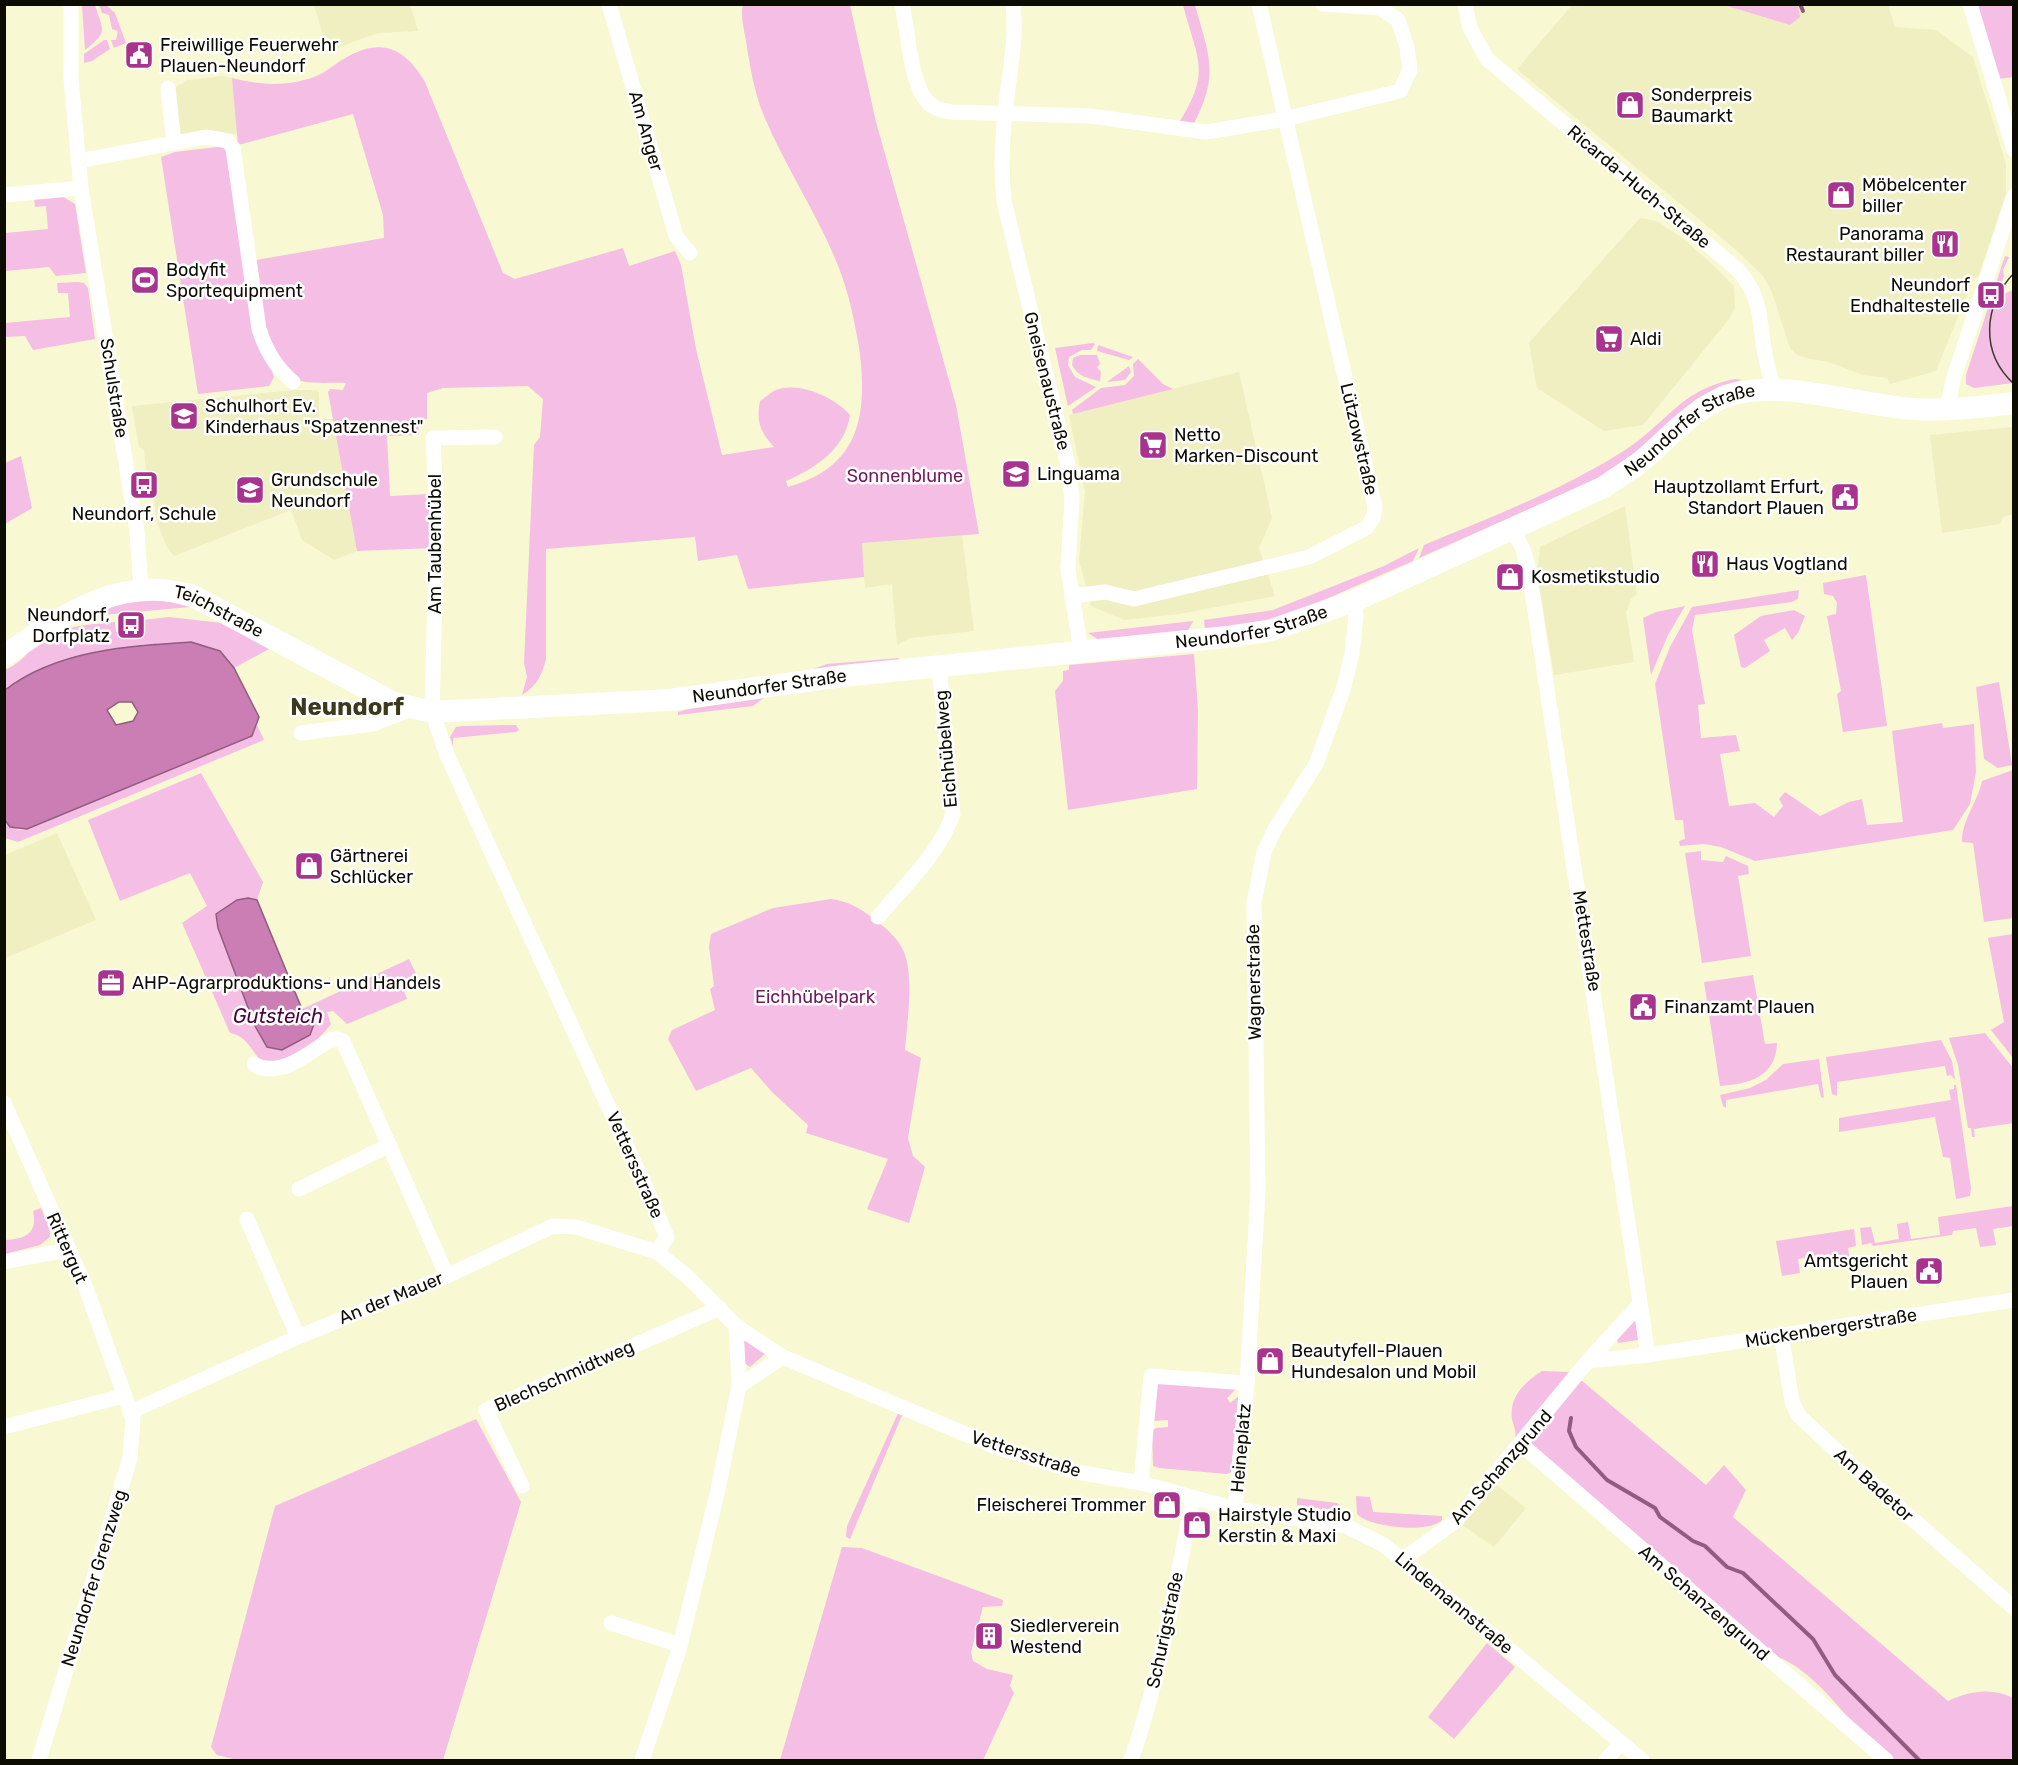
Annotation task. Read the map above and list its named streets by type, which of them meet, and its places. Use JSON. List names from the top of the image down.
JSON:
{
  "streets": {
    "street": [
      "Am Anger",
      "Ricarda-Huch-Straße",
      "Gneisenaustraße",
      "Schulstraße",
      "Neundorfer Straße",
      "Lützowstraße",
      "Am Taubenhübel",
      "Teichstraße",
      "Eichhübelweg",
      "Mettestraße",
      "Wagnerstraße",
      "Vettersstraße",
      "Rittergut",
      "An der Mauer",
      "Mückenbergerstraße",
      "Blechschmidtweg",
      "Heineplatz",
      "Am Schanzgrund",
      "Am Badetor",
      "Neundorfer Grenzweg",
      "Lindemannstraße",
      "Am Schanzengrund",
      "Schurigstraße"
    ]
  },
  "crossings": [
    ["Ricarda-Huch-Straße", "Neundorfer Straße"],
    ["Gneisenaustraße", "Neundorfer Straße"],
    ["Gneisenaustraße", "Lützowstraße"],
    ["Schulstraße", "Teichstraße"],
    ["Neundorfer Straße", "Am Taubenhübel"],
    ["Neundorfer Straße", "Teichstraße"],
    ["Neundorfer Straße", "Eichhübelweg"],
    ["Neundorfer Straße", "Mettestraße"],
    ["Neundorfer Straße", "Wagnerstraße"],
    ["Neundorfer Straße", "Vettersstraße"],
    ["Am Taubenhübel", "Teichstraße"],
    ["Am Taubenhübel", "Vettersstraße"],
    ["Teichstraße", "Vettersstraße"],
    ["Mettestraße", "Mückenbergerstraße"],
    ["Mettestraße", "Am Schanzgrund"],
    ["Wagnerstraße", "Heineplatz"],
    ["Vettersstraße", "An der Mauer"],
    ["Vettersstraße", "Blechschmidtweg"],
    ["Vettersstraße", "Heineplatz"],
    ["Rittergut", "Neundorfer Grenzweg"],
    ["An der Mauer", "Neundorfer Grenzweg"],
    ["Mückenbergerstraße", "Am Badetor"],
    ["Heineplatz", "Lindemannstraße"],
    ["Heineplatz", "Schurigstraße"],
    ["Am Schanzgrund", "Lindemannstraße"],
    ["Am Schanzgrund", "Am Schanzengrund"]
  ],
  "districts": ["Neundorf"],
  "water": ["Gutsteich"],
  "parks": ["Sonnenblume", "Eichhübelpark"],
  "places": {
    "public building": [
      "Freiwillige Feuerwehr Plauen-Neundorf",
      "Hauptzollamt Erfurt, Standort Plauen",
      "Finanzamt Plauen",
      "Amtsgericht Plauen"
    ],
    "shop": [
      "Sonderpreis Baumarkt",
      "Möbelcenter biller",
      "Kosmetikstudio",
      "Gärtnerei Schlücker",
      "Beautyfell-Plauen Hundesalon und Mobil",
      "Fleischerei Trommer",
      "Hairstyle Studio Kerstin & Maxi"
    ],
    "restaurant": ["Panorama Restaurant biller", "Haus Vogtland"],
    "sports": ["Bodyfit Sportequipment"],
    "bus stop": ["Neundorf Endhaltestelle", "Neundorf, Schule", "Neundorf, Dorfplatz"],
    "supermarket": ["Aldi", "Netto Marken-Discount"],
    "school or university": ["Schulhort Ev. Kinderhaus \"Spatzennest\"", "Linguama", "Grundschule Neundorf"],
    "office": ["AHP-Agrarproduktions- und Handels"],
    "building": ["Siedlerverein Westend"]
  }
}
